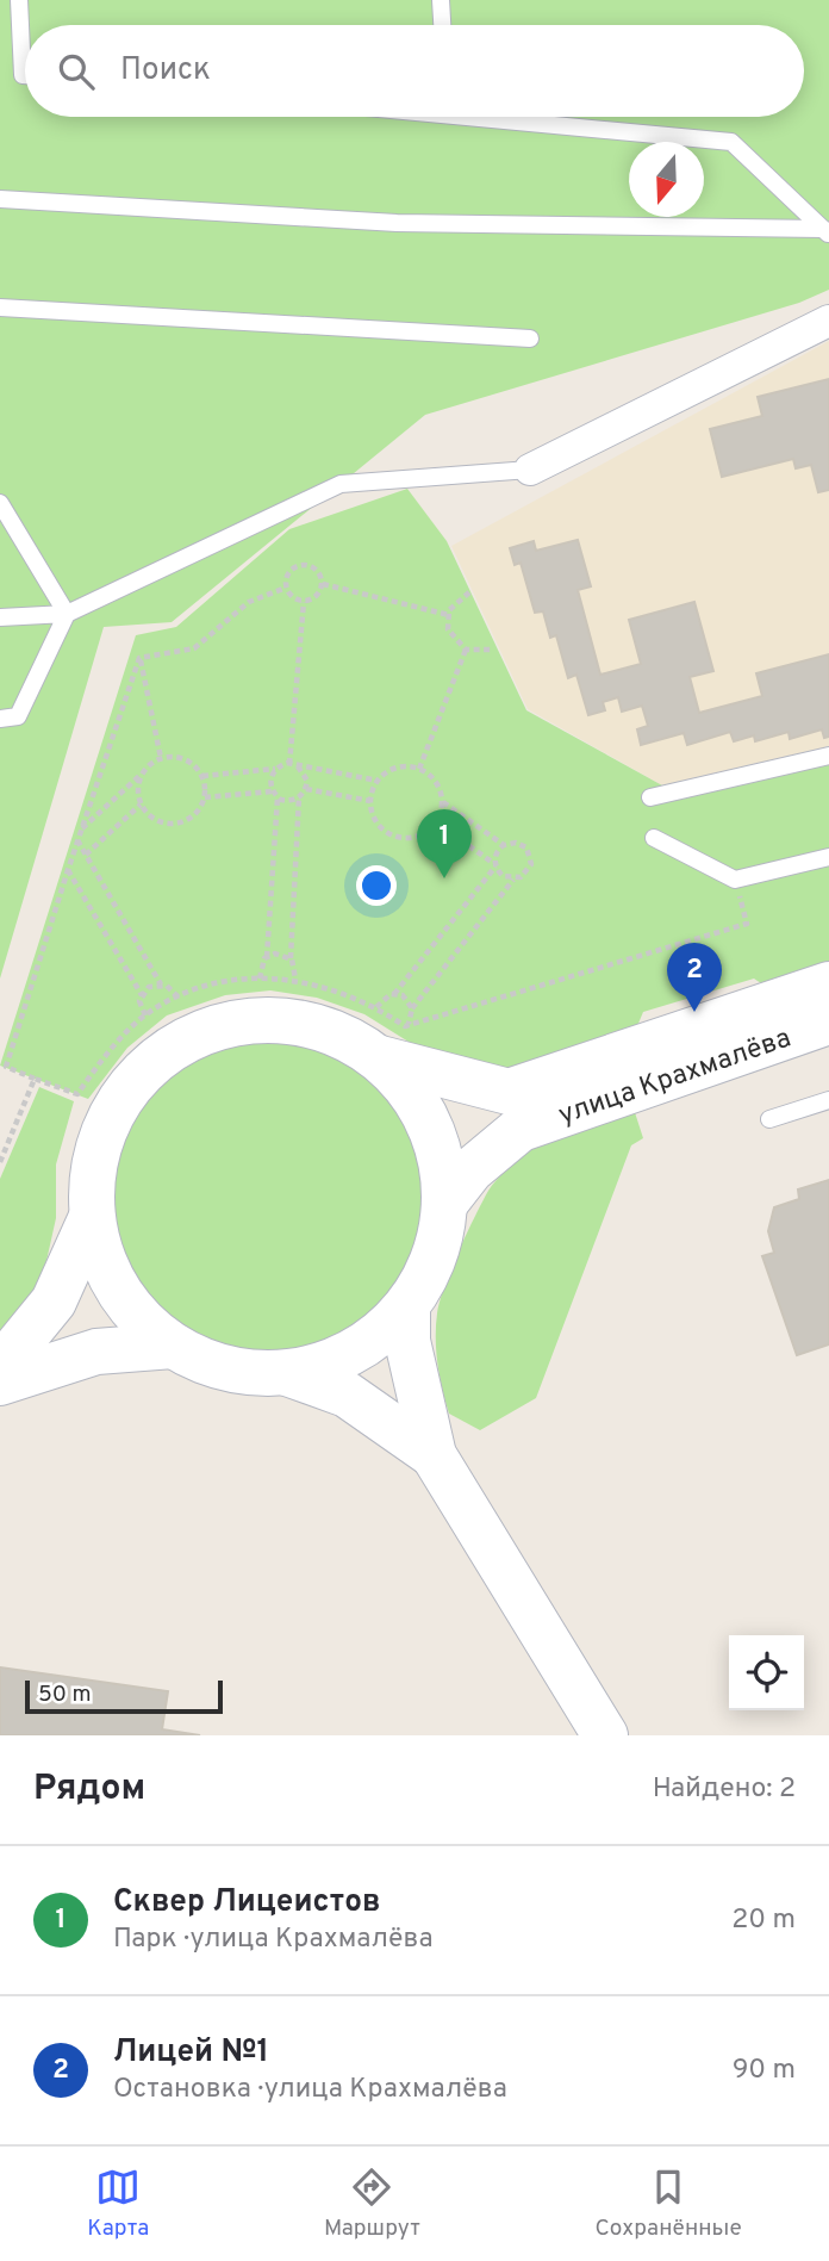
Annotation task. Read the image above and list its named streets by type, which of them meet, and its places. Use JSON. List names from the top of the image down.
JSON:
{
  "streets": {
    "main road": ["улица Крахмалёва"]
  },
  "scale_bar": "50 m",
  "north": "bottom",
  "page": {
    "search": "Поиск",
    "pins": ["1", "2"],
    "scale": "50 m",
    "heading": ["Рядом", "Найдено: 2"],
    "list": [
      {
        "mark": "1",
        "name": "Сквер Лицеистов",
        "note": "Парк · улица Крахмалёва",
        "value": "20 m"
      },
      {
        "mark": "2",
        "name": "Лицей №1",
        "note": "Остановка · улица Крахмалёва",
        "value": "90 m"
      }
    ],
    "nav": ["Карта", "Маршрут", "Сохранённые"]
  }
}
